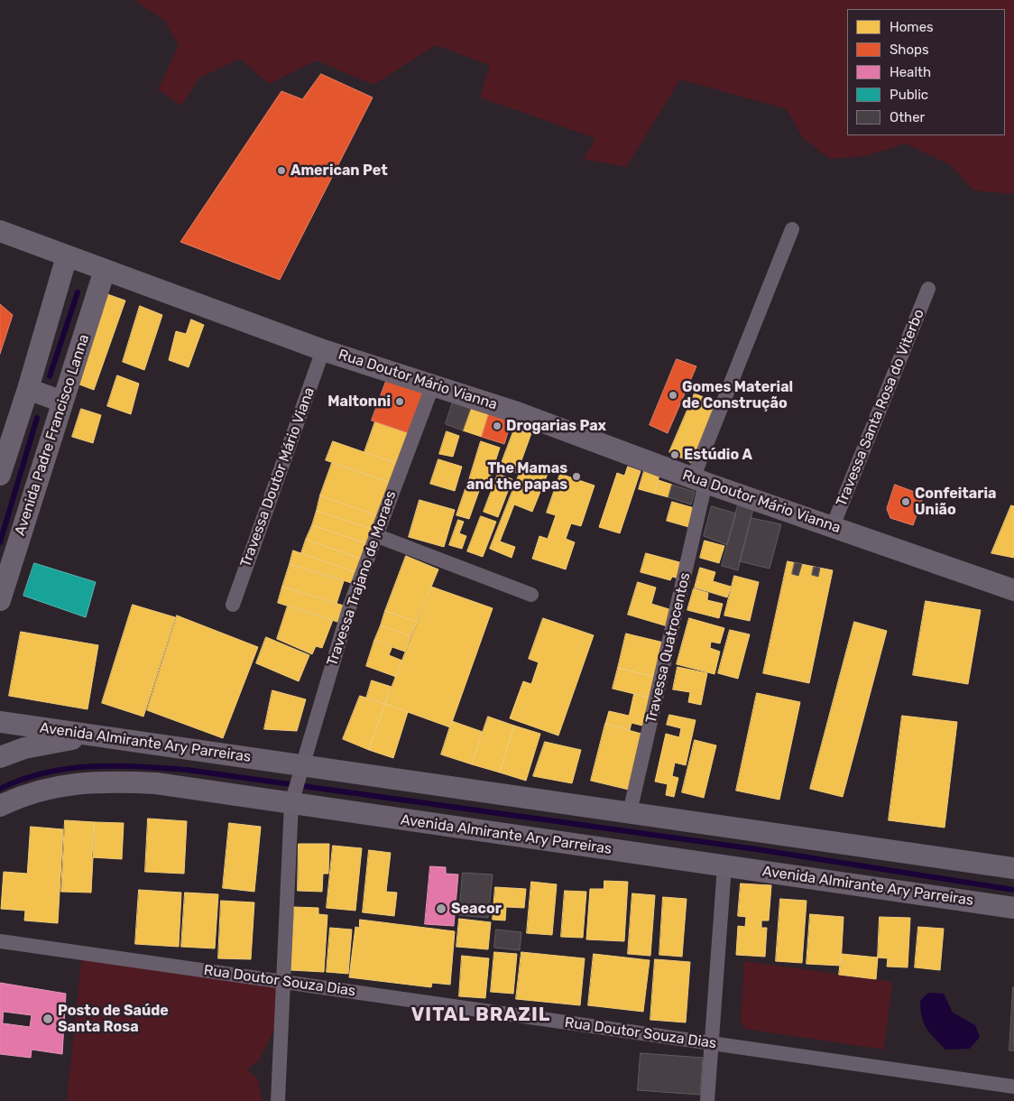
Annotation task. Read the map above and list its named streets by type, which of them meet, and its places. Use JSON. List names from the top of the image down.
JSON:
{
  "streets": {
    "street": [
      "Rua Doutor Mário Vianna",
      "Travessa Santa Rosa do Viterbo",
      "Avenida Padre Francisco Lanna",
      "Travessa Doutor Mário Viana",
      "Travessa Trajano de Moraes",
      "Travessa Quatrocentos",
      "Avenida Almirante Ary Parreiras",
      "Rua Doutor Souza Dias"
    ]
  },
  "crossings": [
    ["Rua Doutor Mário Vianna", "Travessa Santa Rosa do Viterbo"],
    ["Rua Doutor Mário Vianna", "Avenida Padre Francisco Lanna"],
    ["Rua Doutor Mário Vianna", "Travessa Doutor Mário Viana"],
    ["Rua Doutor Mário Vianna", "Travessa Trajano de Moraes"],
    ["Rua Doutor Mário Vianna", "Travessa Quatrocentos"],
    ["Travessa Trajano de Moraes", "Avenida Almirante Ary Parreiras"],
    ["Travessa Trajano de Moraes", "Rua Doutor Souza Dias"],
    ["Travessa Quatrocentos", "Avenida Almirante Ary Parreiras"]
  ],
  "districts": ["VITAL BRAZIL"],
  "places": [
    "American Pet",
    "Gomes Material de Construção",
    "Maltonni",
    "Drogarias Pax",
    "Estúdio A",
    "The Mamas and the papas",
    "Confeitaria União",
    "Seacor",
    "Posto de Saúde Santa Rosa"
  ],
  "legend": [
    "Homes",
    "Shops",
    "Health",
    "Public",
    "Other"
  ]
}
